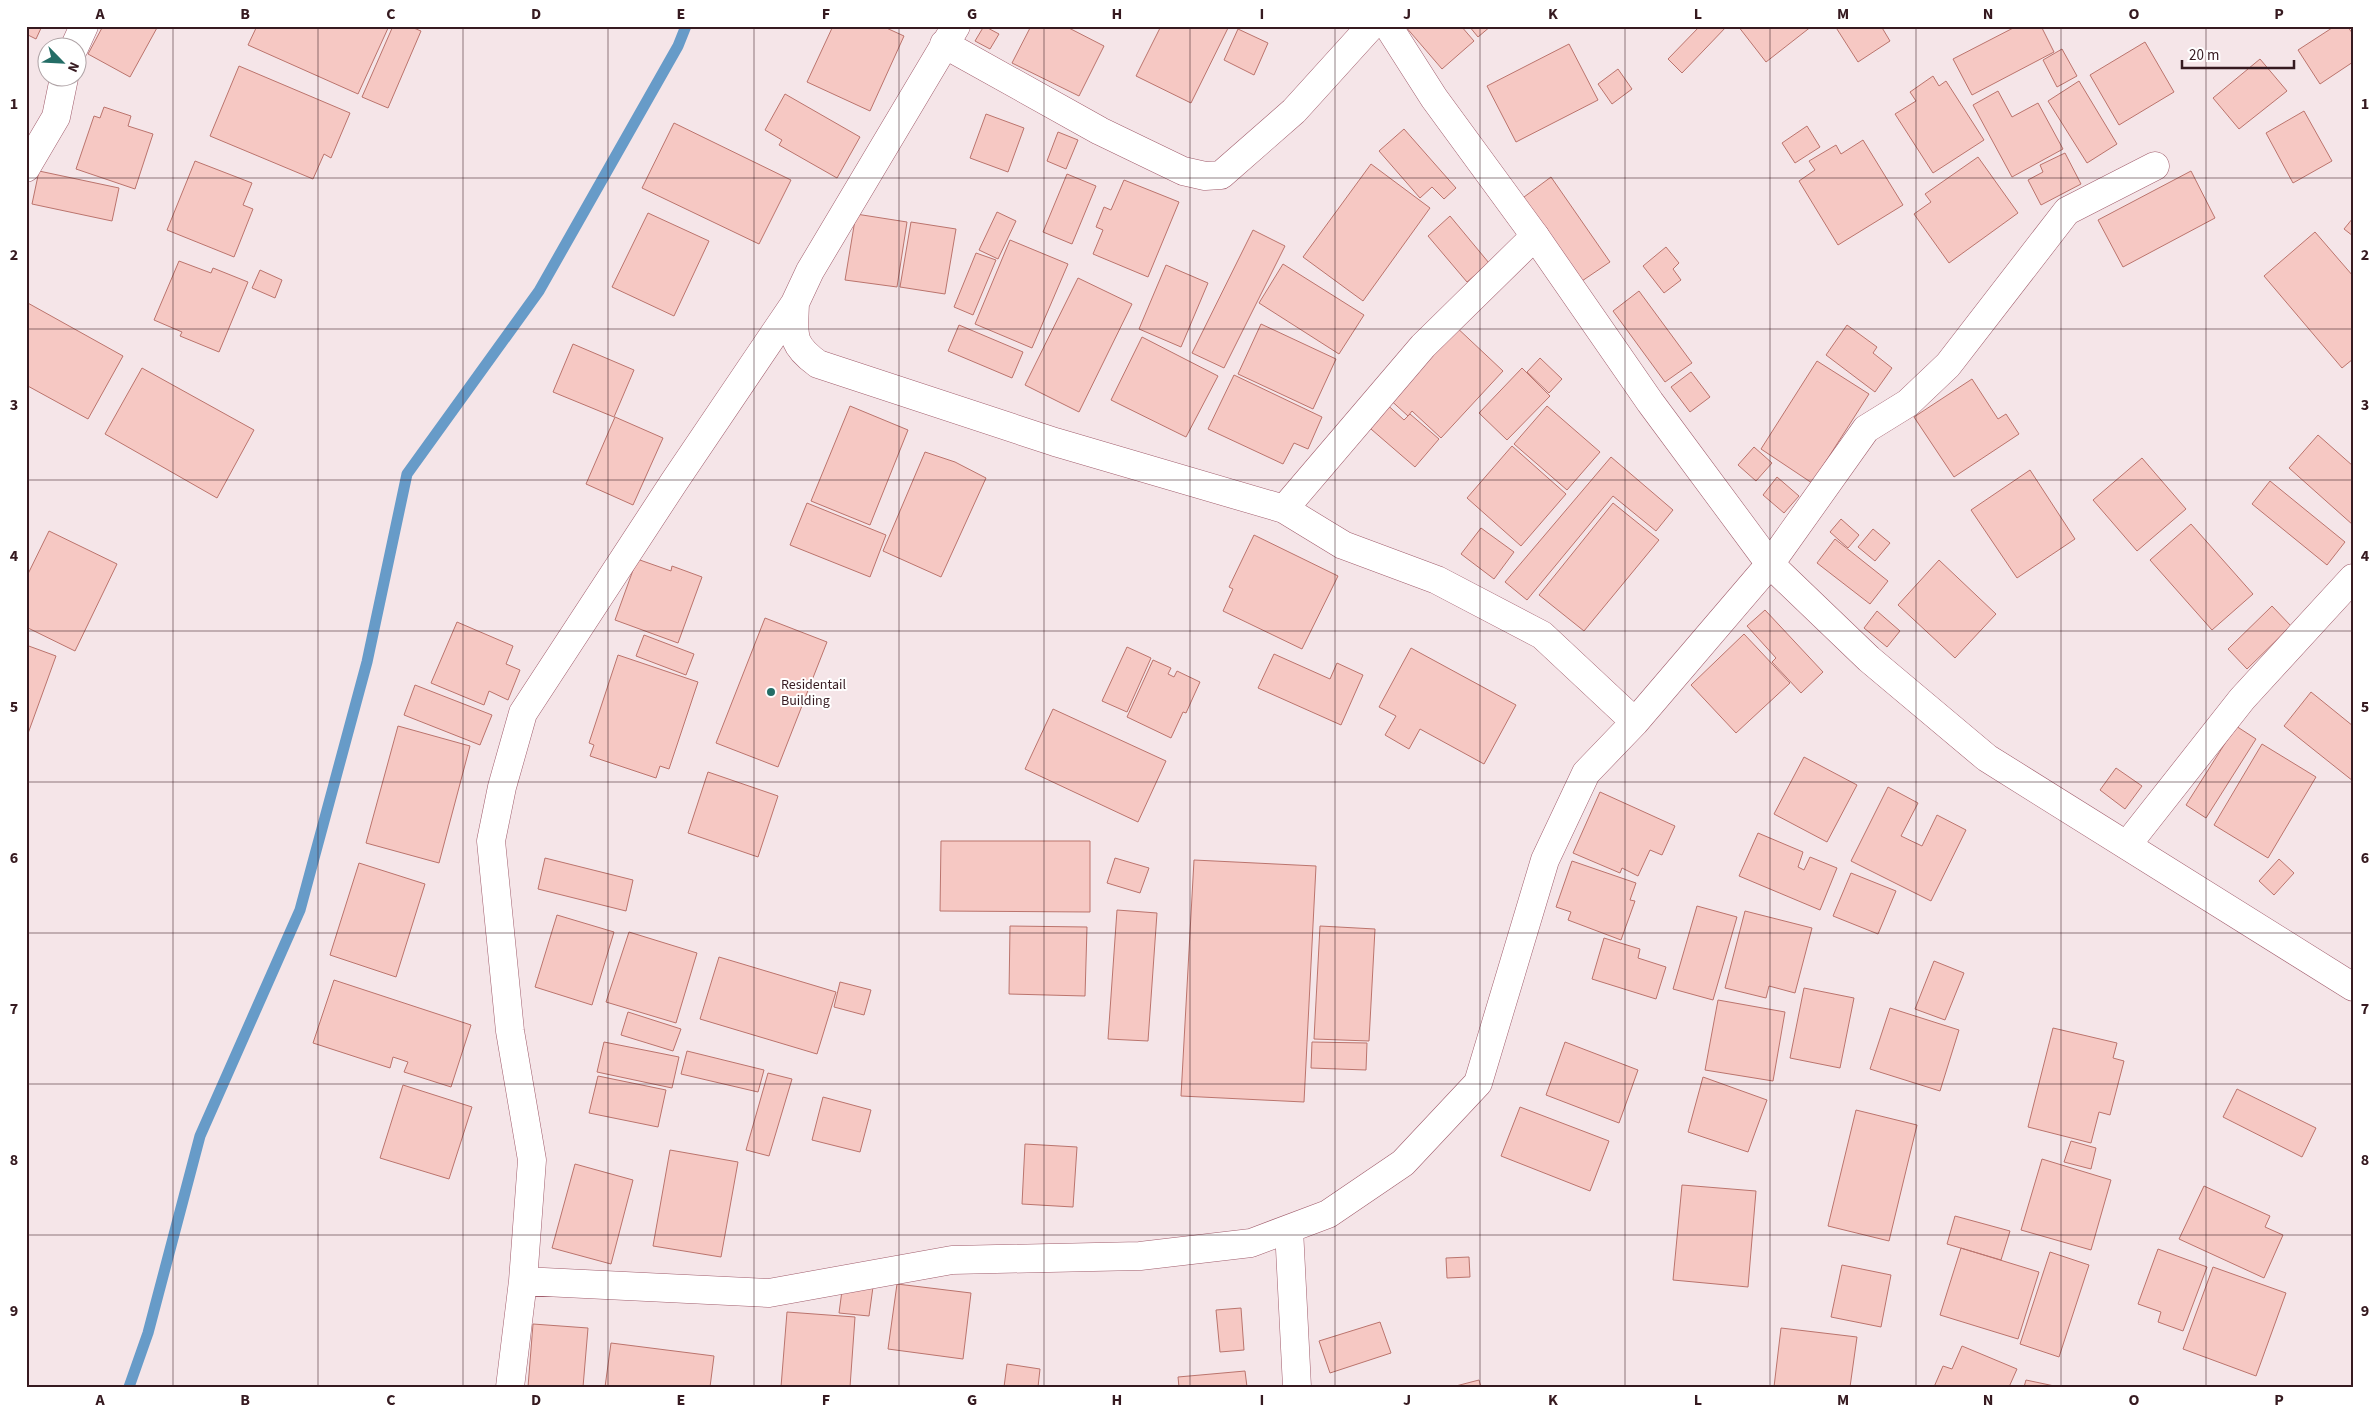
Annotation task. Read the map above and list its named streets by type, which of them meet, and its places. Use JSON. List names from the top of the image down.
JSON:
{
  "places": ["Residentail Building"],
  "scale_bar": "20 m",
  "north": "bottom right",
  "grid": {
    "columns": [
      "A",
      "B",
      "C",
      "D",
      "E",
      "F",
      "G",
      "H",
      "I",
      "J",
      "K",
      "L",
      "M",
      "N",
      "O",
      "P"
    ],
    "rows": [
      "1",
      "2",
      "3",
      "4",
      "5",
      "6",
      "7",
      "8",
      "9"
    ]
  }
}
